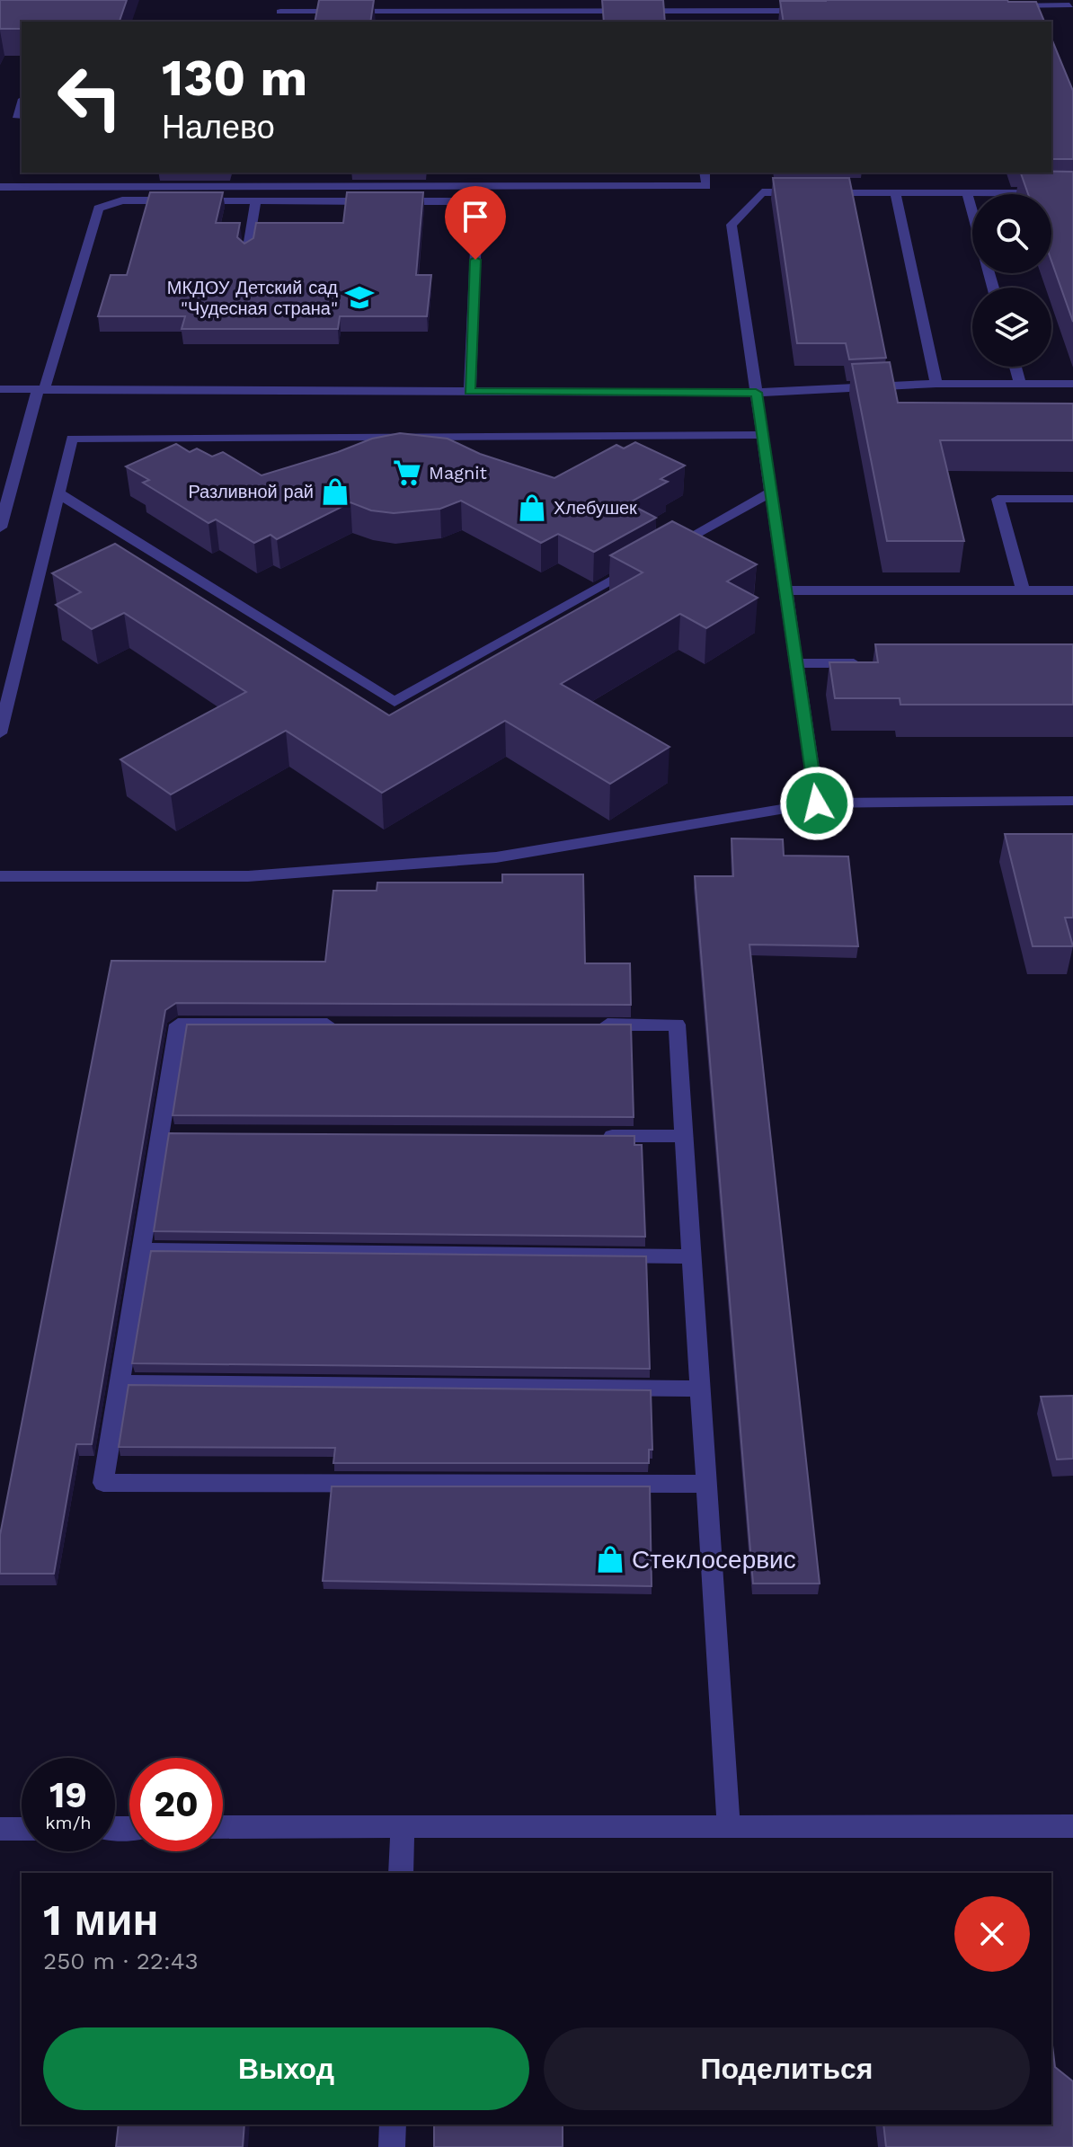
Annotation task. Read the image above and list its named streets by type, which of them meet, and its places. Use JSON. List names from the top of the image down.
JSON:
{
  "places": {
    "school or university": ["МКДОУ Детский сад \"Чудесная страна\""],
    "supermarket": ["Magnit"],
    "shop": ["Разливной рай", "Хлебушек", "Стеклосервис"]
  },
  "page": {
    "turn": ["130 m", "Налево"],
    "speed": "19 km/h",
    "limit": "20",
    "heading": ["1 мин", "250 m · 22:43"],
    "buttons": ["Выход", "Поделиться"]
  }
}
